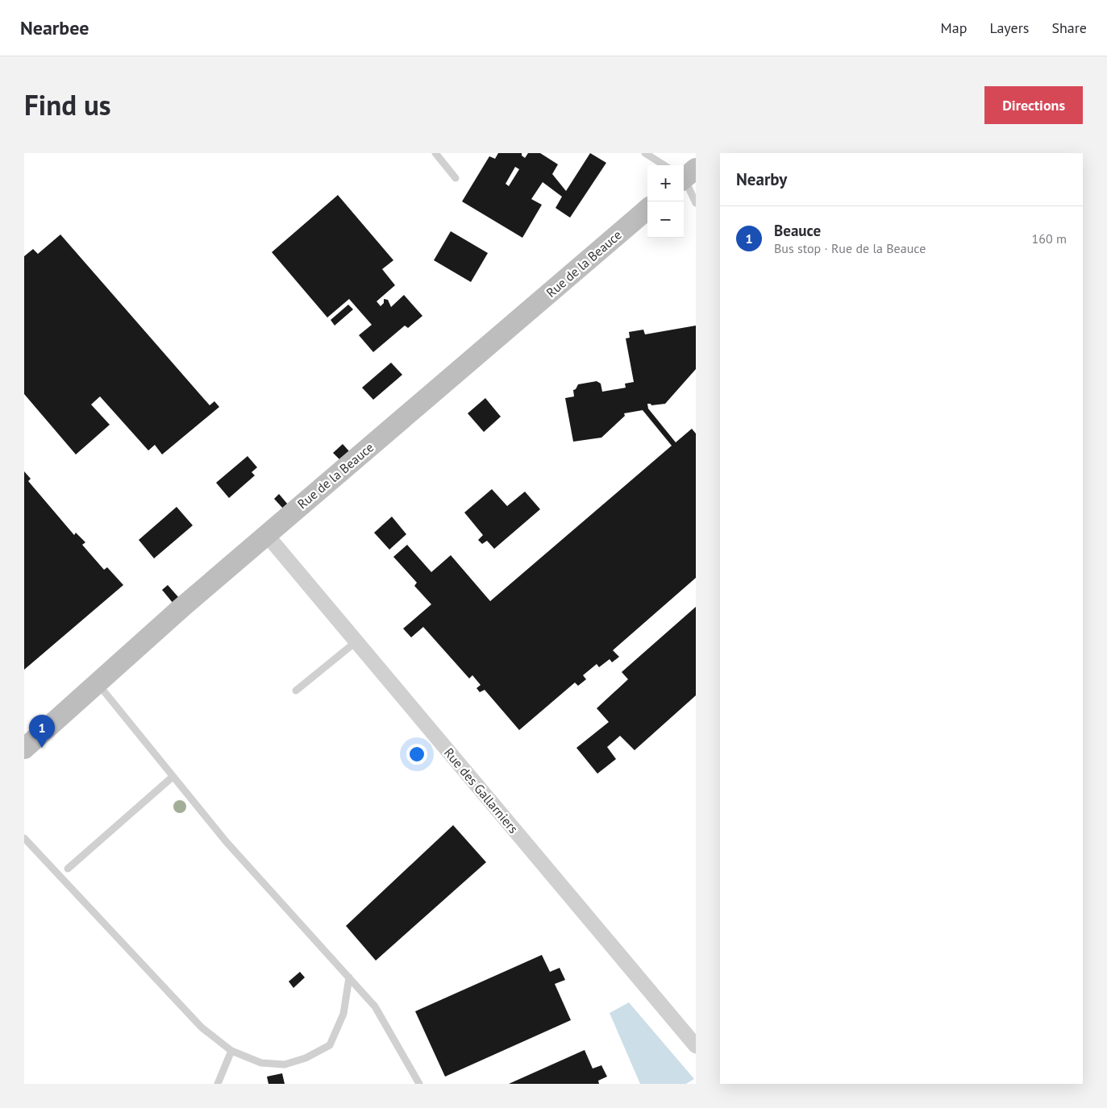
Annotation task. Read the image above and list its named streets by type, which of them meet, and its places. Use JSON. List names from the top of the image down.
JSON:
{
  "streets": {
    "street": ["Rue de la Beauce", "Rue des Gallarniers"]
  },
  "crossings": [
    ["Rue de la Beauce", "Rue des Gallarniers"]
  ],
  "page": {
    "header": "Nearbee",
    "nav": ["Map", "Layers", "Share"],
    "title": "Find us",
    "buttons": "Directions",
    "heading": "Nearby",
    "map_buttons": ["+", "−"],
    "list": [
      {
        "mark": "1",
        "name": "Beauce",
        "note": "Bus stop · Rue de la Beauce",
        "value": "160 m"
      }
    ],
    "pins": "1"
  }
}
